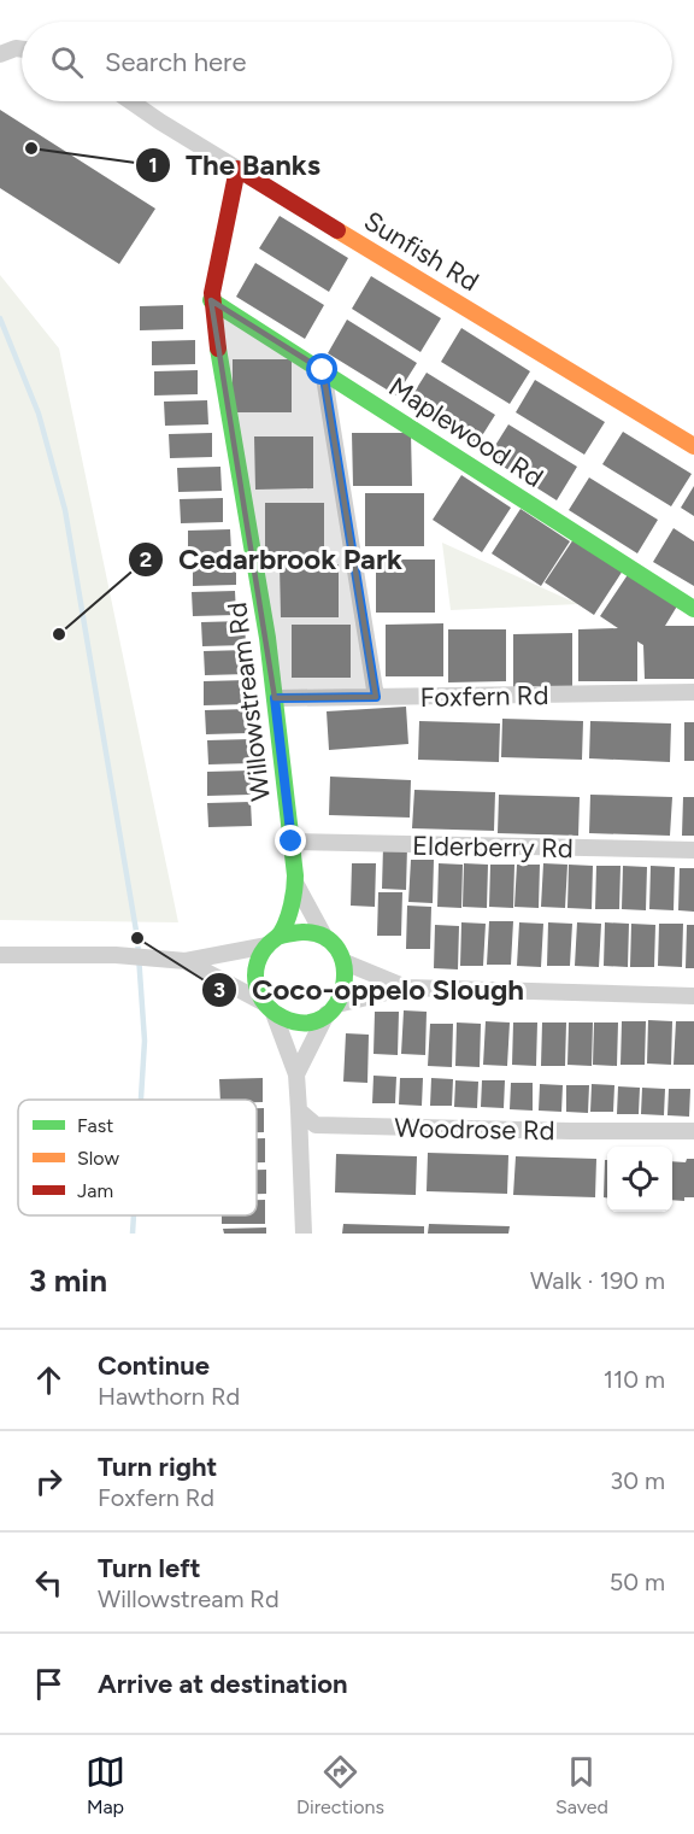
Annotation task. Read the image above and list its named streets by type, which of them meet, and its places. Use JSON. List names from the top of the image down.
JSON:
{
  "streets": {
    "street": [
      "Sunfish Rd",
      "Maplewood Rd",
      "Foxfern Rd",
      "Willowstream Rd",
      "Elderberry Rd",
      "Woodrose Rd"
    ]
  },
  "crossings": [
    ["Maplewood Rd", "Willowstream Rd"],
    ["Foxfern Rd", "Willowstream Rd"],
    ["Willowstream Rd", "Elderberry Rd"]
  ],
  "places": ["The Banks", "Cedarbrook Park", "Coco-oppelo Slough"],
  "legend": ["Fast", "Slow", "Jam"],
  "page": {
    "search": "Search here",
    "heading": ["3 min", "Walk · 190 m"],
    "list": [
      ["Continue", "Hawthorn Rd", "110 m"],
      ["Turn right", "Foxfern Rd", "30 m"],
      ["Turn left", "Willowstream Rd", "50 m"],
      "Arrive at destination"
    ],
    "nav": ["Map", "Directions", "Saved"]
  }
}
